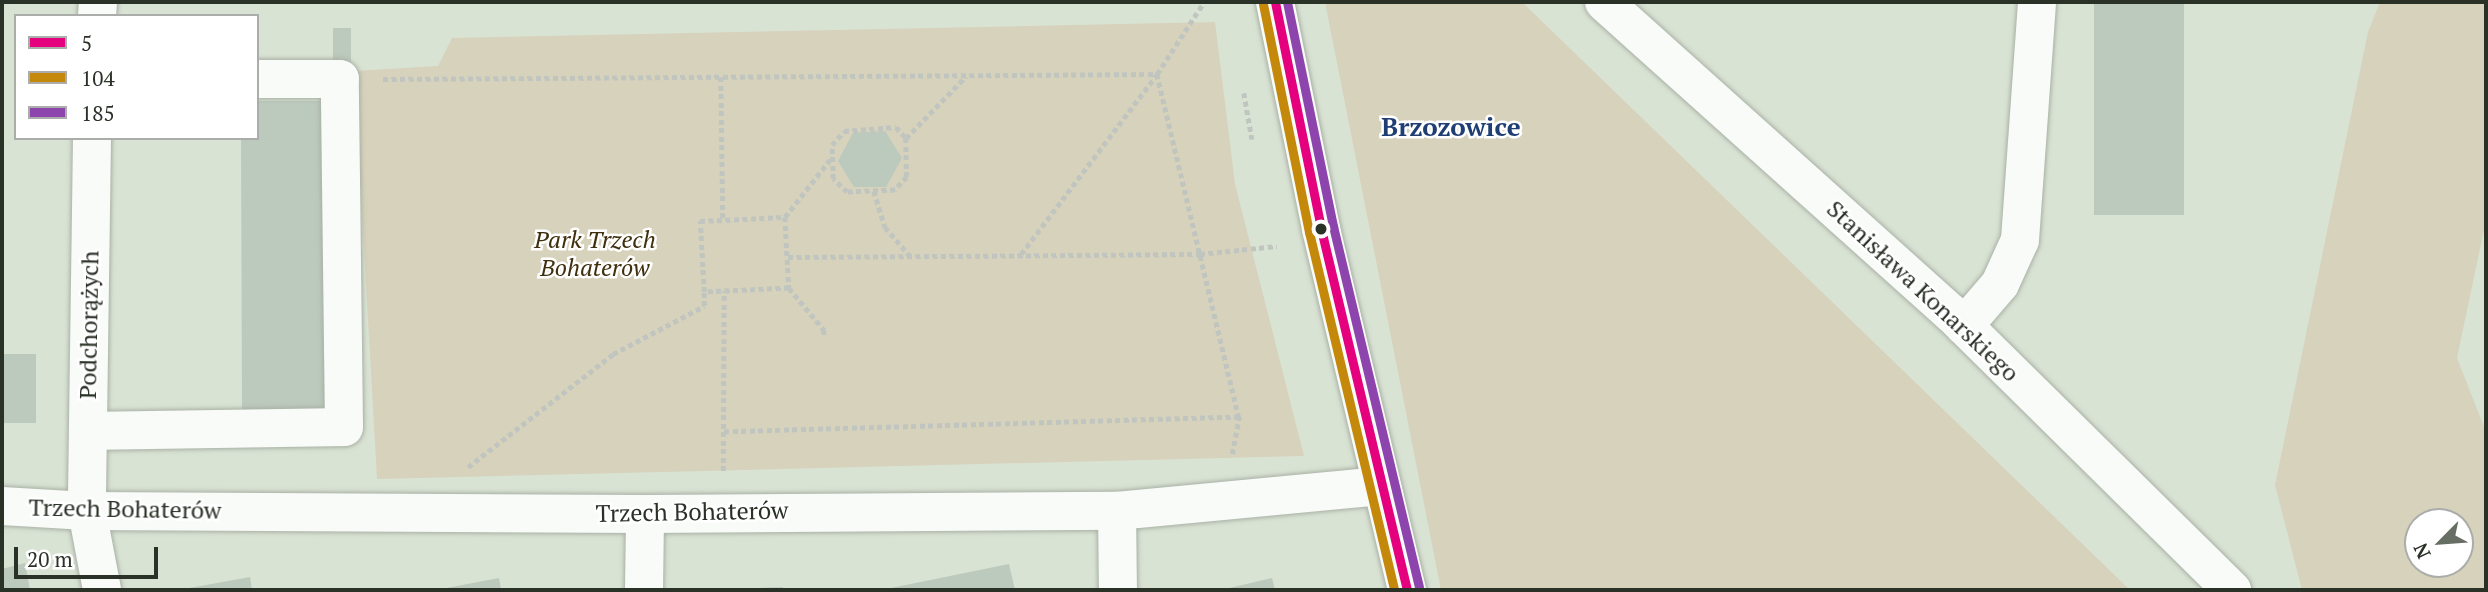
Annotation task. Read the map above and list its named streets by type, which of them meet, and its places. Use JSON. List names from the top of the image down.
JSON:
{
  "streets": {
    "street": ["Stanisława Konarskiego", "Podchorążych", "Trzech Bohaterów"]
  },
  "crossings": [
    ["Podchorążych", "Trzech Bohaterów"]
  ],
  "districts": ["Brzozowice"],
  "parks": ["Park Trzech Bohaterów"],
  "lines": ["transit line 5", "transit line 185", "transit line 104"],
  "legend": ["5", "104", "185"],
  "scale_bar": "20 m",
  "north": "bottom left"
}
